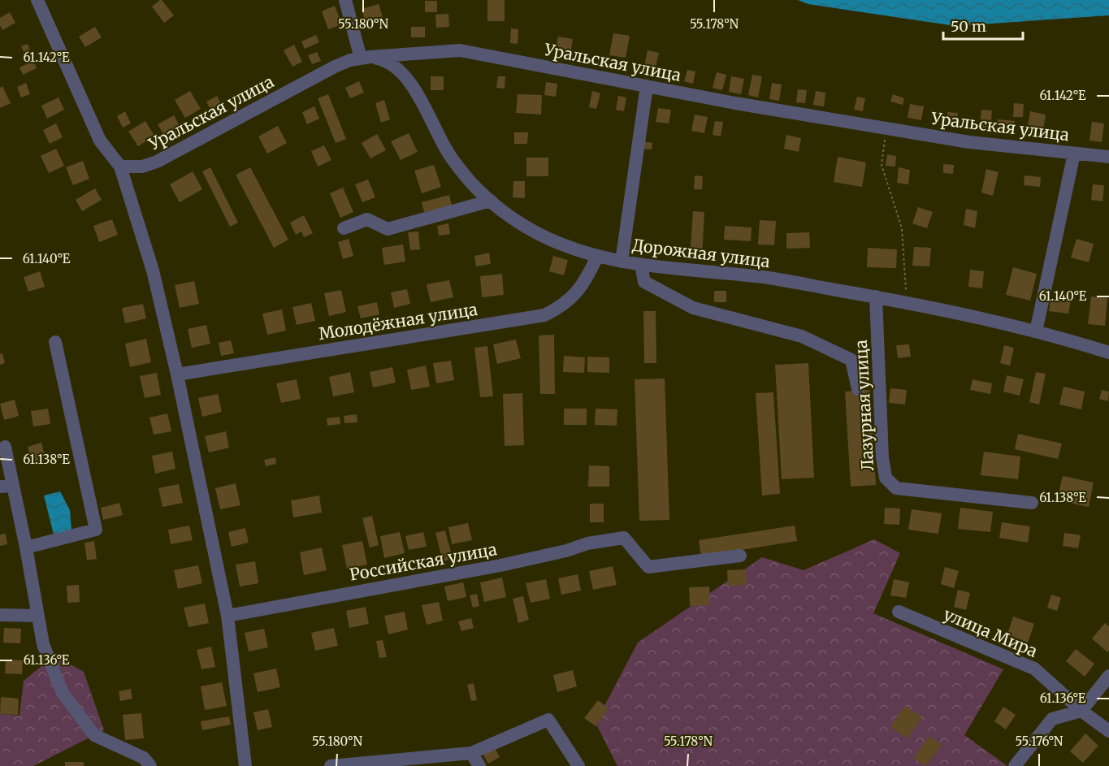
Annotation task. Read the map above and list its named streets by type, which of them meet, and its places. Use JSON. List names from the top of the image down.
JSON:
{
  "streets": {
    "street": [
      "Уральская улица",
      "Дорожная улица",
      "Молодёжная улица",
      "Лазурная улица",
      "Российская улица",
      "улица Мира"
    ]
  },
  "crossings": [
    ["Уральская улица", "Дорожная улица"],
    ["Дорожная улица", "Молодёжная улица"],
    ["Дорожная улица", "Лазурная улица"]
  ],
  "scale_bar": "50 m",
  "coordinates": [
    "55.180°N",
    "55.178°N",
    "61.142°E",
    "61.140°E",
    "61.138°E",
    "61.136°E",
    "55.176°N"
  ]
}
